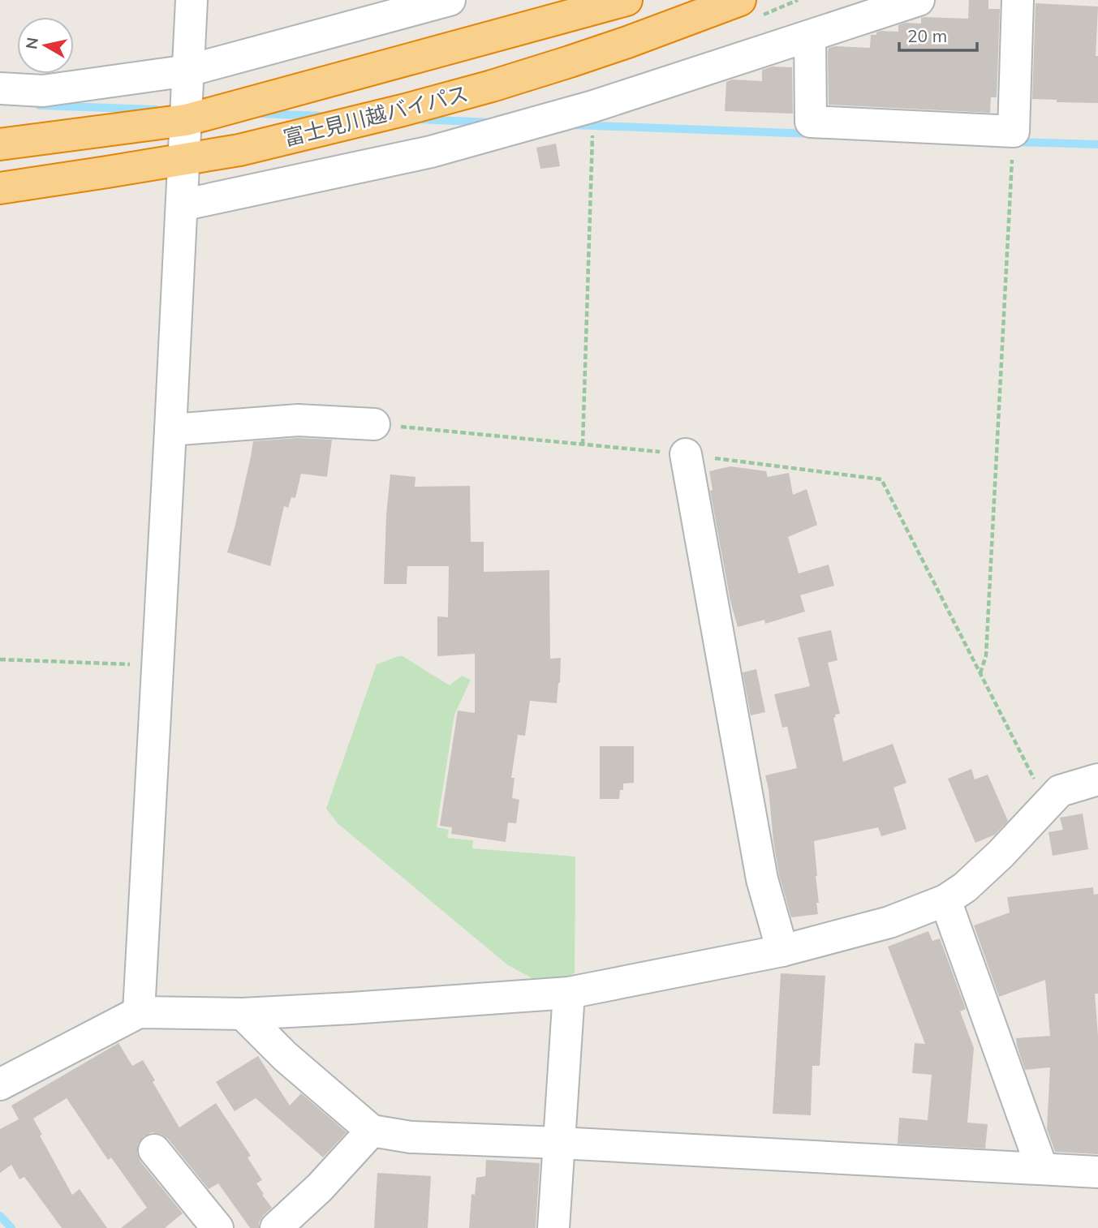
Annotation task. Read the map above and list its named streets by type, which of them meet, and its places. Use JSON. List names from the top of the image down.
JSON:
{
  "streets": {
    "highway": ["富士見川越バイパス"]
  },
  "scale_bar": "20 m",
  "north": "left"
}
